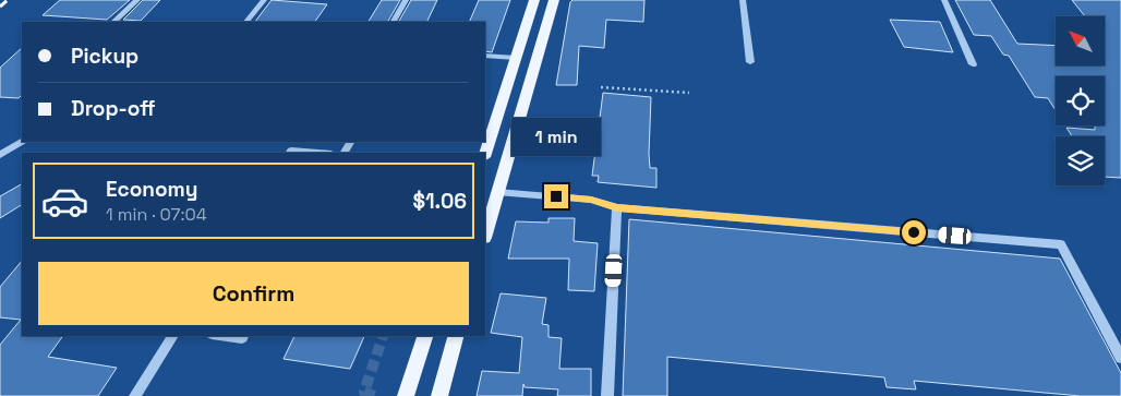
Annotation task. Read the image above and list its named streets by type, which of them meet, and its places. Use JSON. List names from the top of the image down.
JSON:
{
  "north": "top left",
  "page": {
    "banner": ["Pickup", "Drop-off"],
    "bubble": "1 min",
    "list": [
      {
        "name": "Economy",
        "note": "1 min · 07:04",
        "value": "$1.06"
      }
    ],
    "buttons": "Confirm"
  }
}
